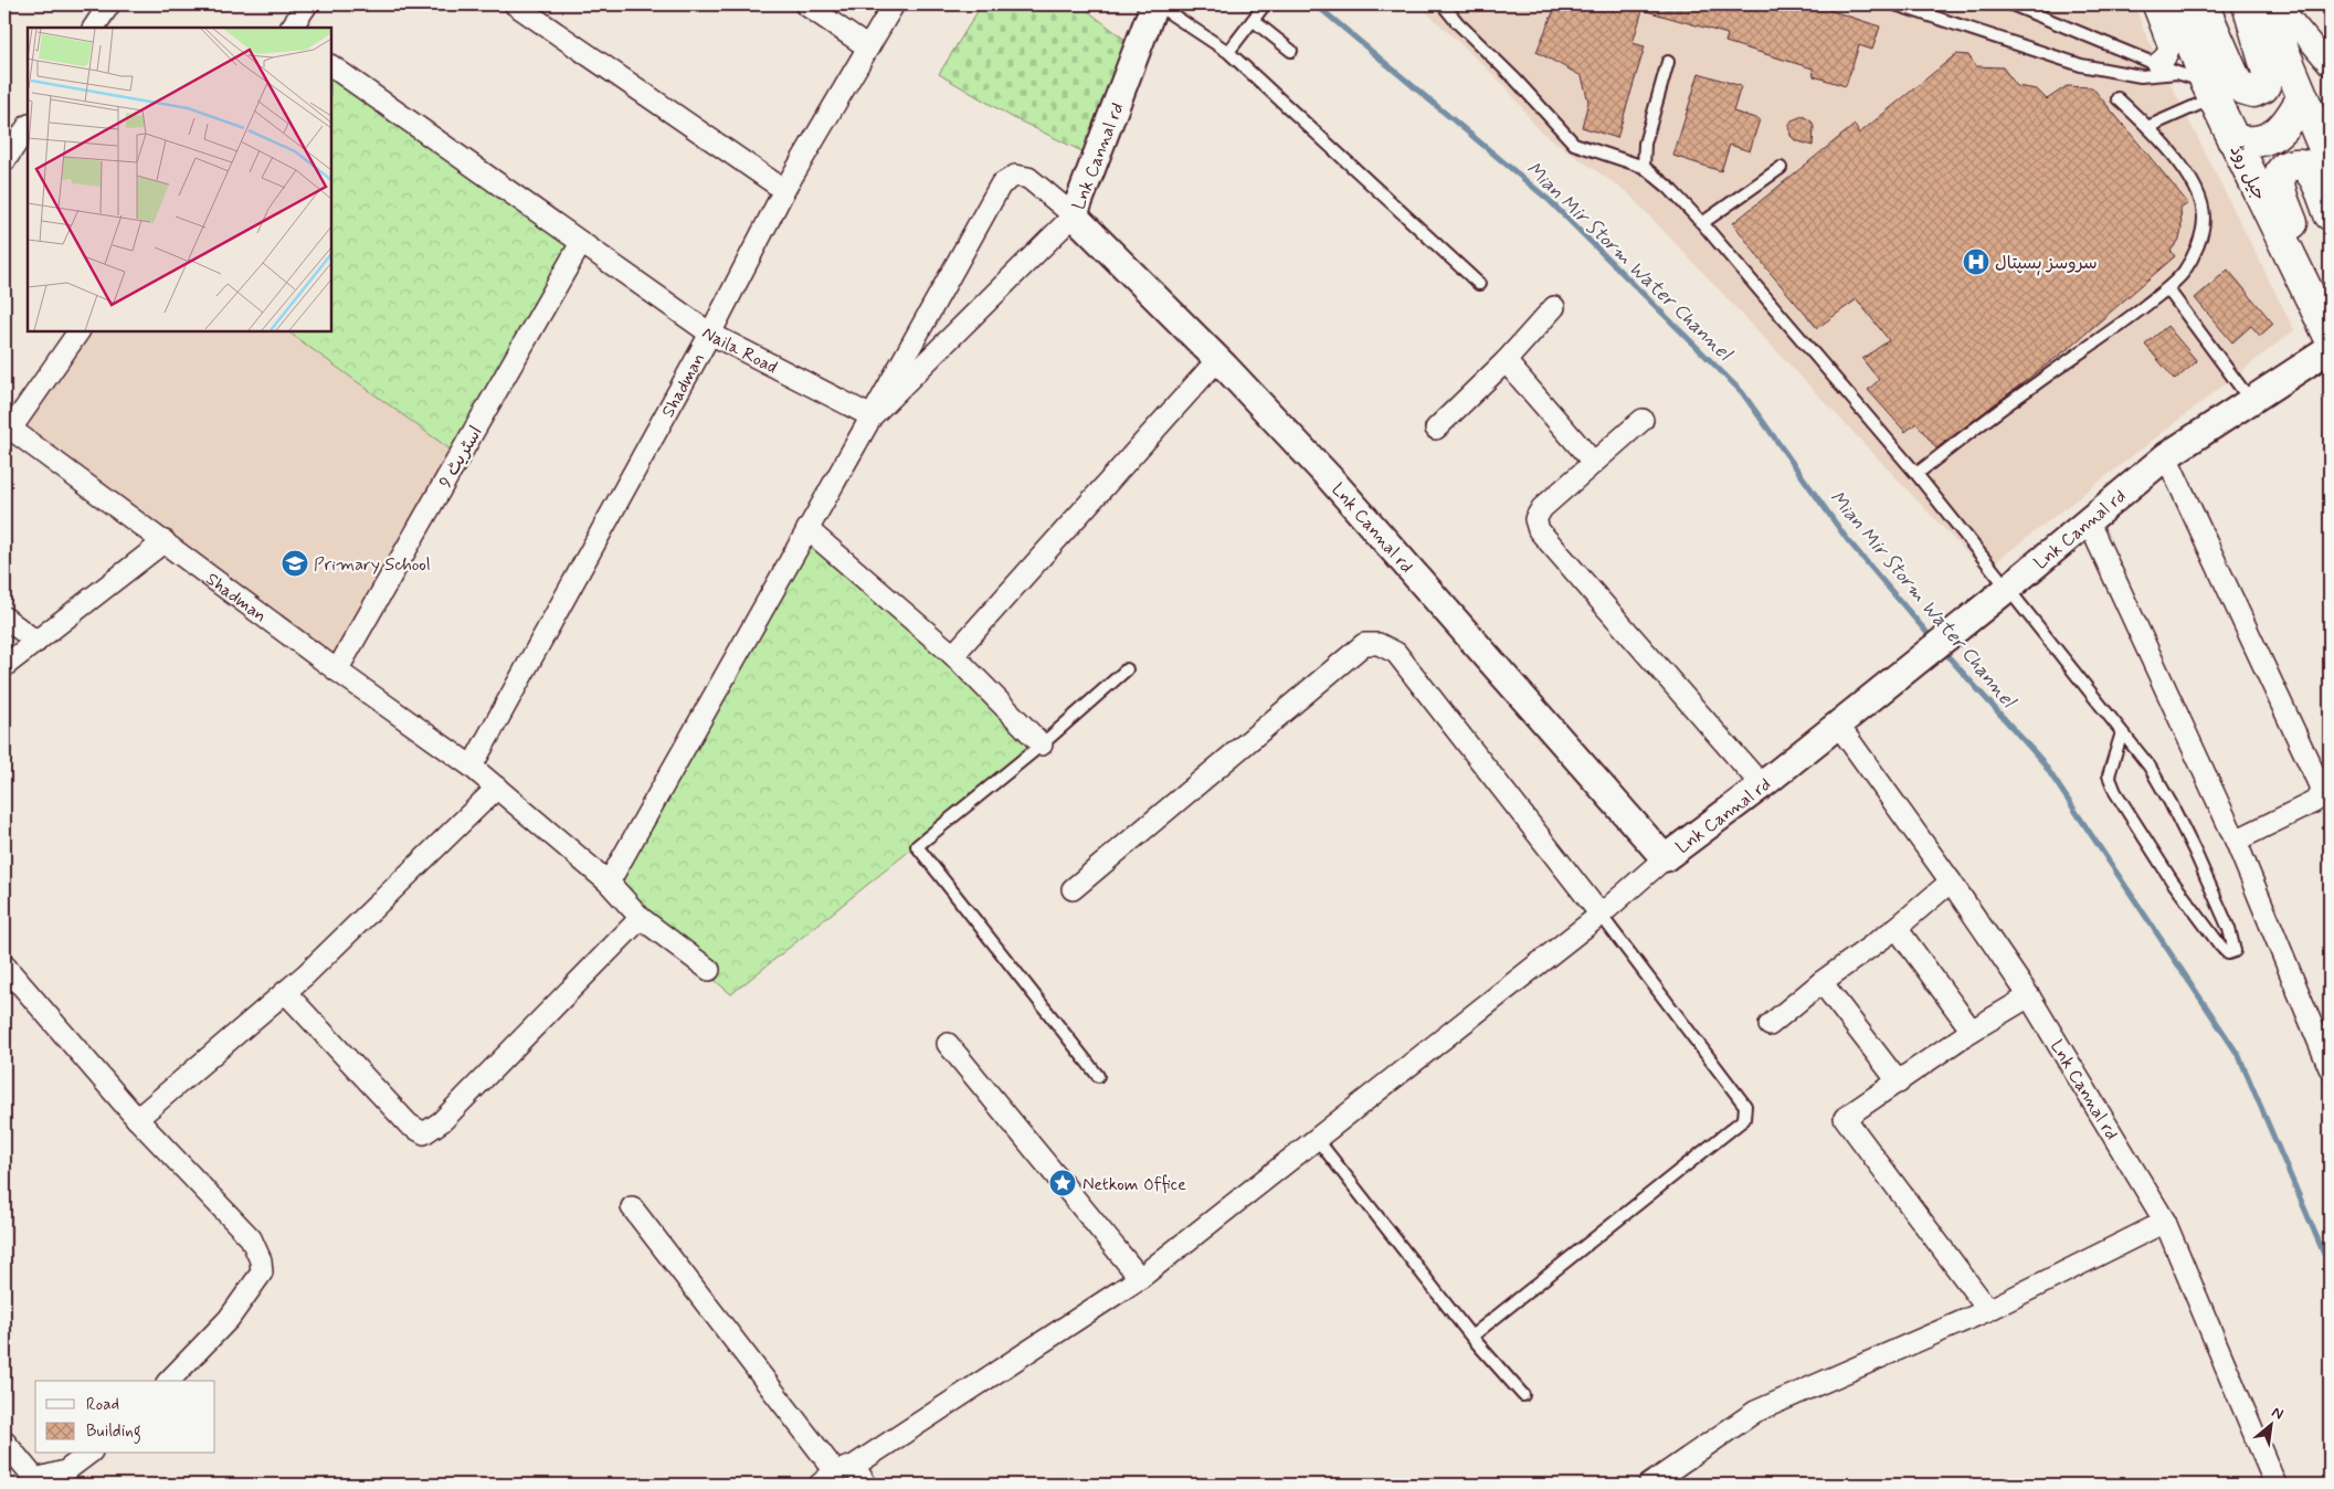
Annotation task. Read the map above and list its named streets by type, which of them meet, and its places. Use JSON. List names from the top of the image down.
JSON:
{
  "streets": {
    "main road": ["جیل روڈ"],
    "street": [
      "Lnk Cannal rd",
      "Naila Road",
      "Shadman",
      "اسٹریٹ 9"
    ]
  },
  "crossings": [
    ["Naila Road", "Shadman"],
    ["Naila Road", "اسٹریٹ 9"],
    ["Shadman", "اسٹریٹ 9"]
  ],
  "water": ["Mian Mir Storm Water Channel"],
  "places": {
    "hospital": ["سروسز ہسپتال"],
    "school or university": ["Primary School"],
    "place": ["Netkom Office"]
  },
  "legend": ["Road", "Building"],
  "north": "top right"
}
